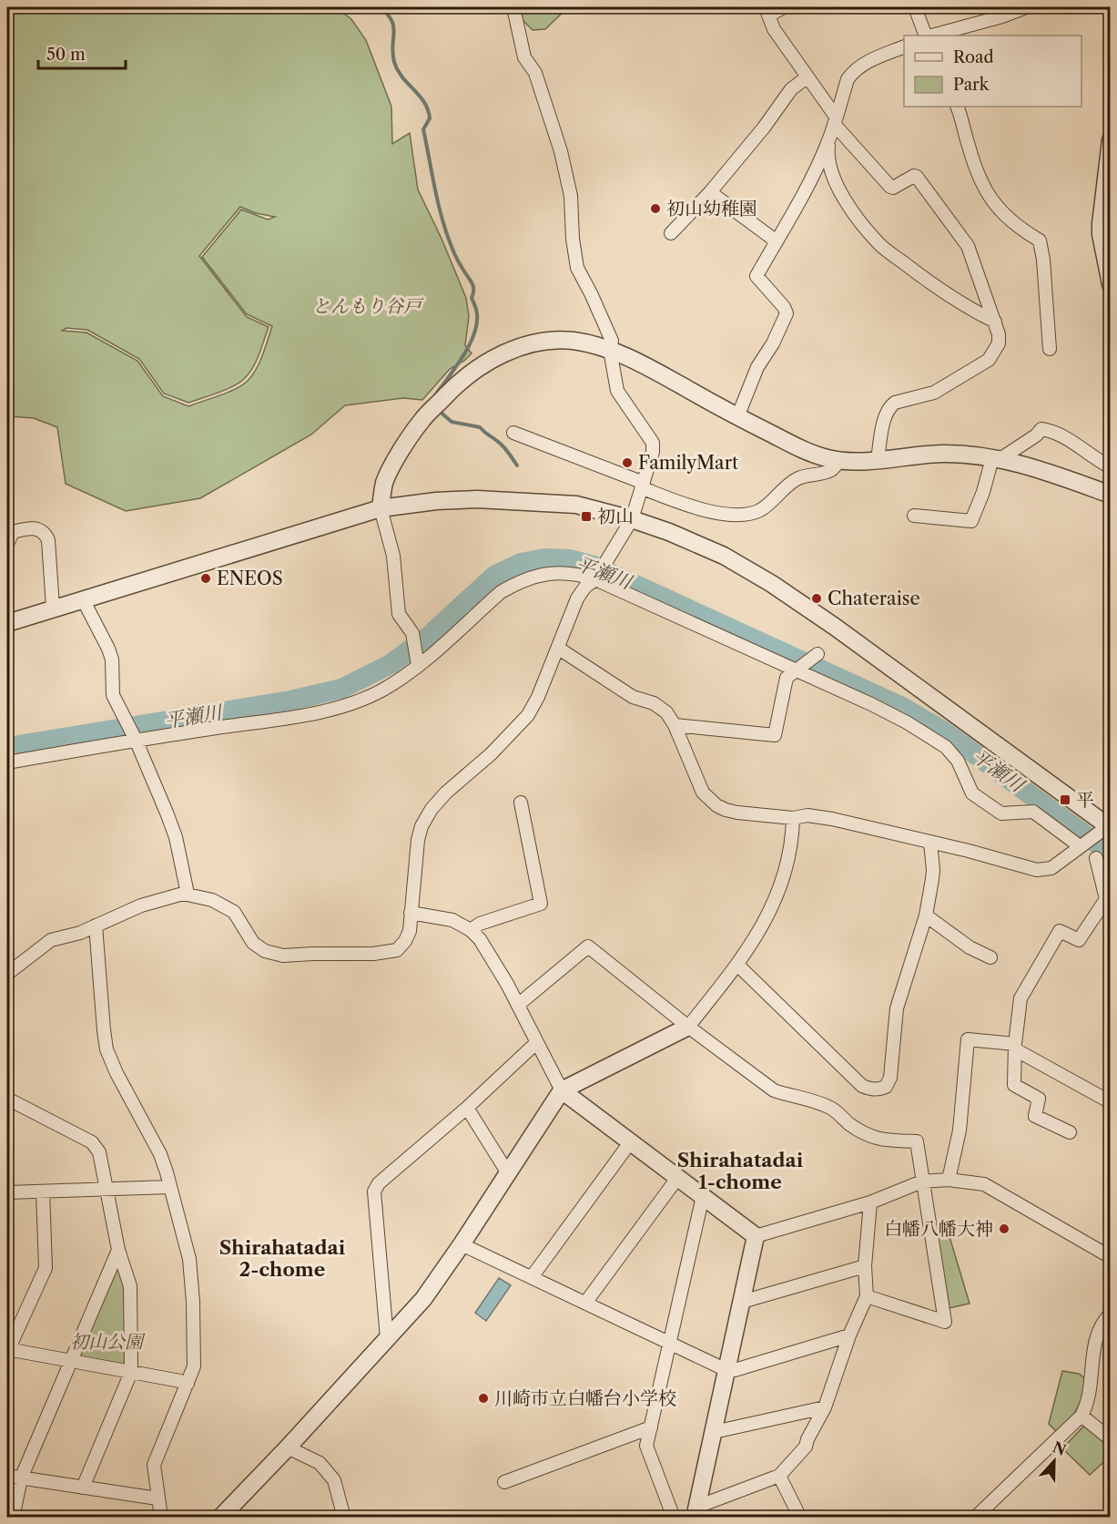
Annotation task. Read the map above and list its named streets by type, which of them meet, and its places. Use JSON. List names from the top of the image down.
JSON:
{
  "districts": ["Shirahatadai 1-chome", "Shirahatadai 2-chome"],
  "water": ["平瀬川"],
  "parks": ["とんもり谷戸", "初山公園"],
  "places": {
    "other": [
      "初山幼稚園",
      "FamilyMart",
      "ENEOS",
      "Chateraise",
      "白幡八幡大神",
      "川崎市立白幡台小学校"
    ],
    "transit": ["初山", "平"]
  },
  "legend": ["Road", "Park"],
  "scale_bar": "50 m",
  "north": "top"
}
